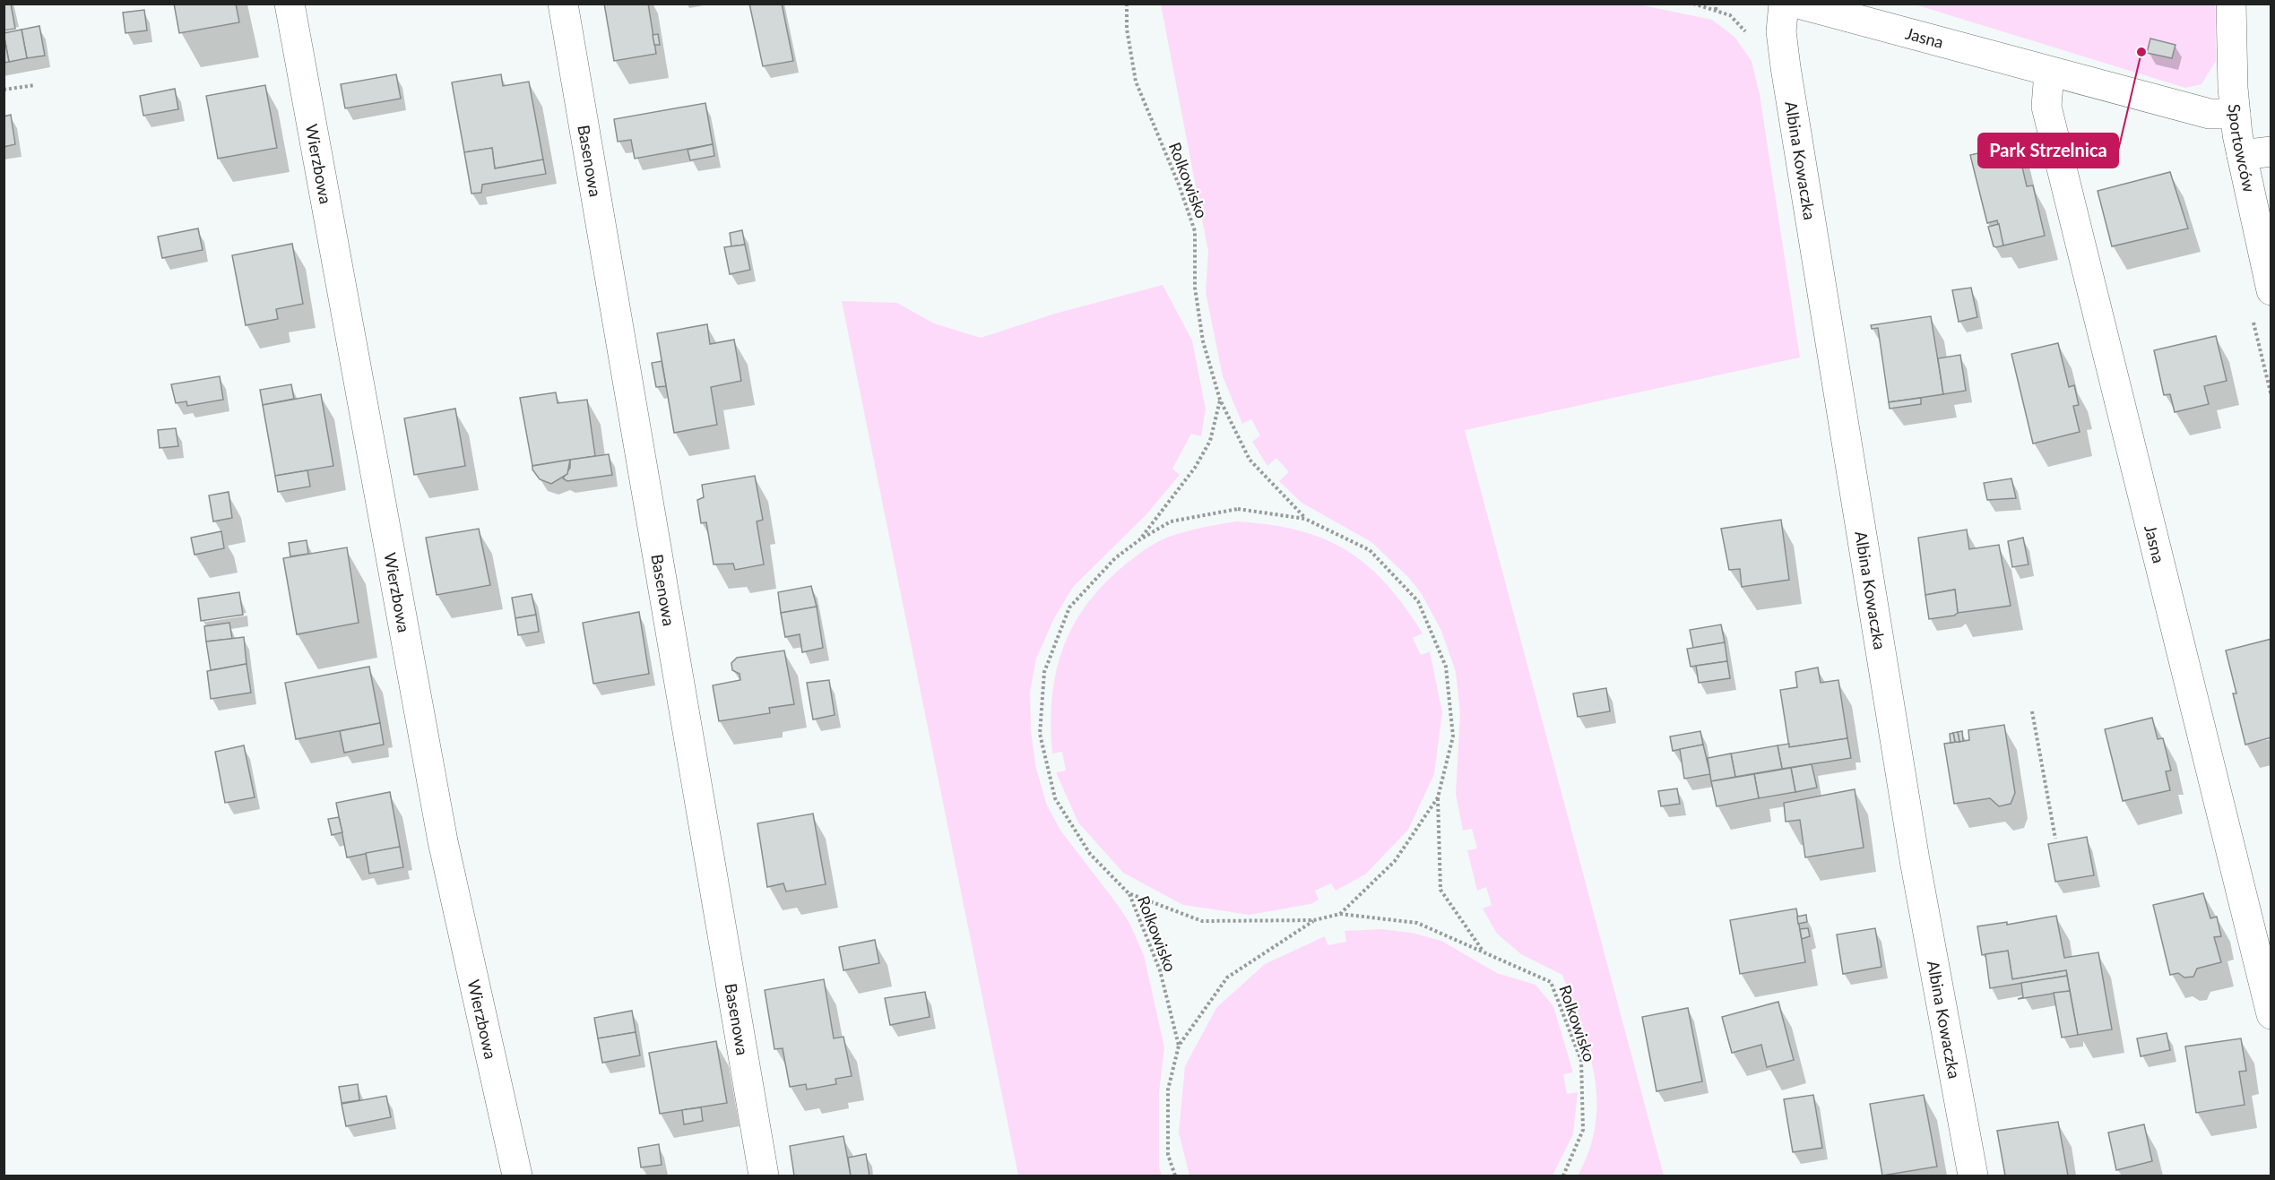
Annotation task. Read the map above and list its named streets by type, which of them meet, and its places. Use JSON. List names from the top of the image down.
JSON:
{
  "streets": {
    "street": [
      "Jasna",
      "Sportowców",
      "Basenowa",
      "Albina Kowaczka",
      "Wierzbowa"
    ],
    "path": ["Rolkowisko"]
  },
  "crossings": [
    ["Jasna", "Sportowców"]
  ],
  "places": ["Park Strzelnica"]
}
